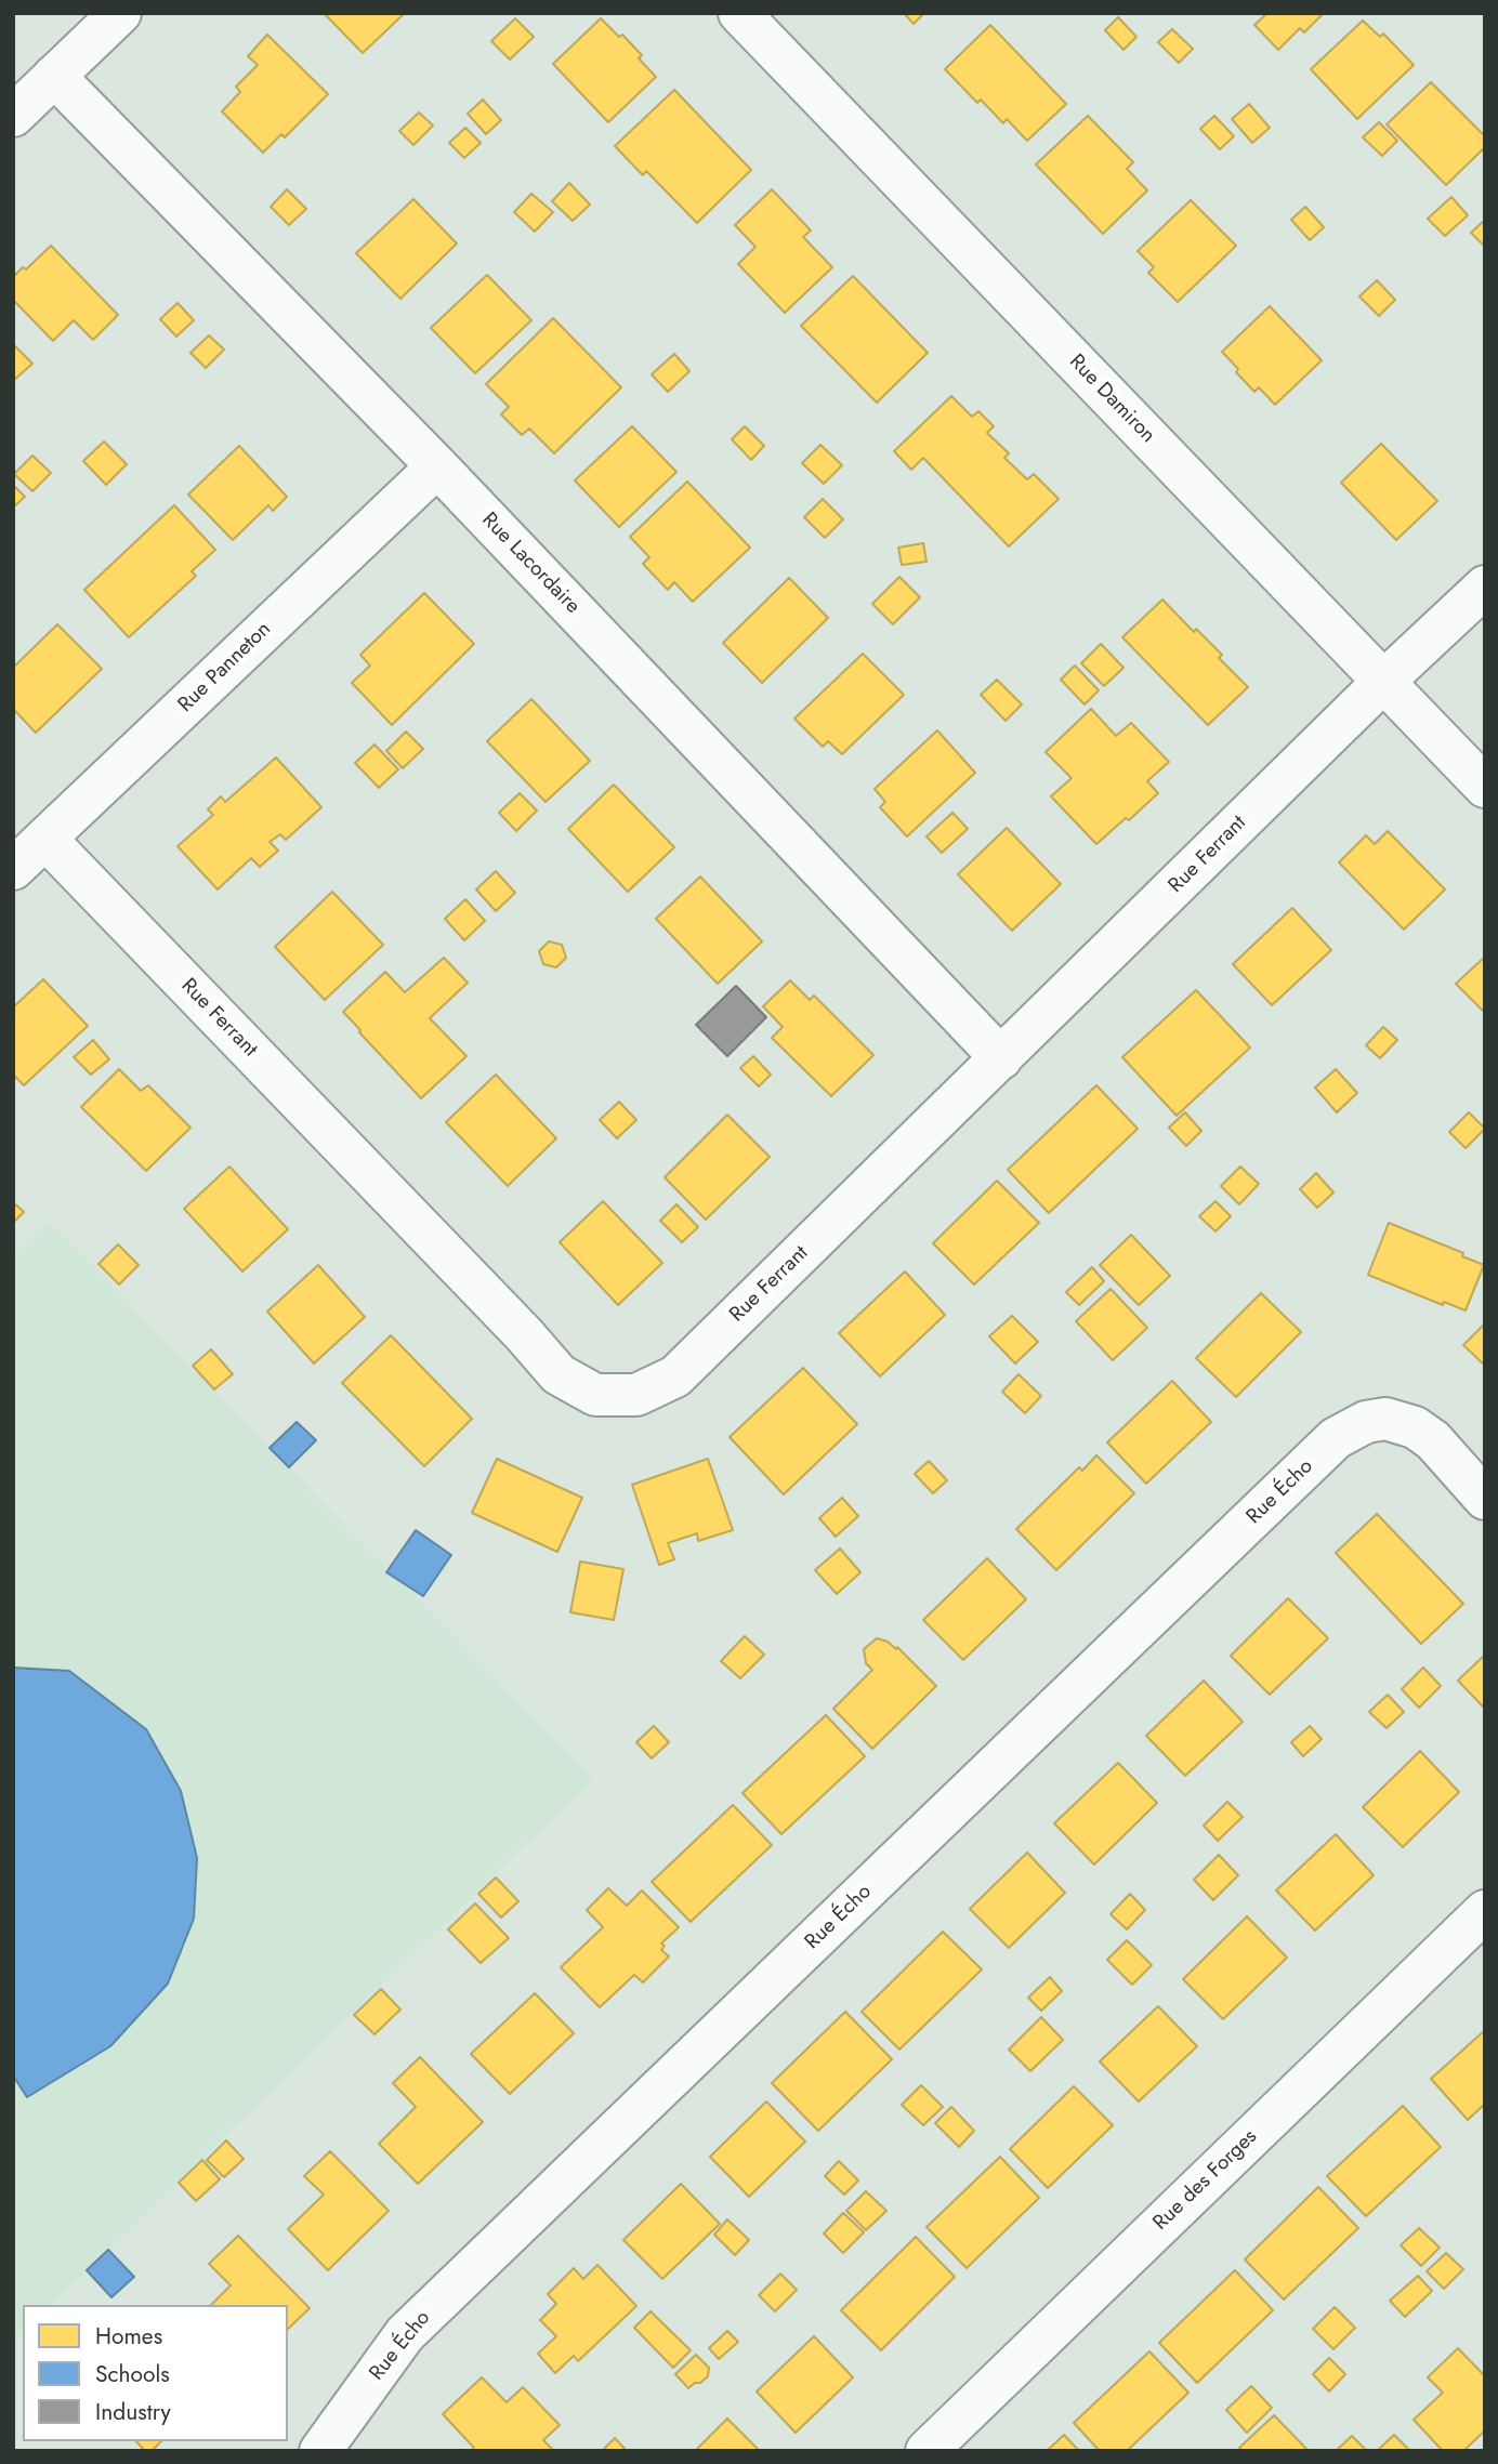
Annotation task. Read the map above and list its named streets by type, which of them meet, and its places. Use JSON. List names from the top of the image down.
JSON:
{
  "streets": {
    "street": [
      "Rue Damiron",
      "Rue Lacordaire",
      "Rue Panneton",
      "Rue Ferrant",
      "Rue Écho",
      "Rue des Forges"
    ]
  },
  "crossings": [
    ["Rue Damiron", "Rue Ferrant"],
    ["Rue Lacordaire", "Rue Panneton"],
    ["Rue Lacordaire", "Rue Ferrant"],
    ["Rue Panneton", "Rue Ferrant"]
  ],
  "legend": ["Homes", "Schools", "Industry"]
}
